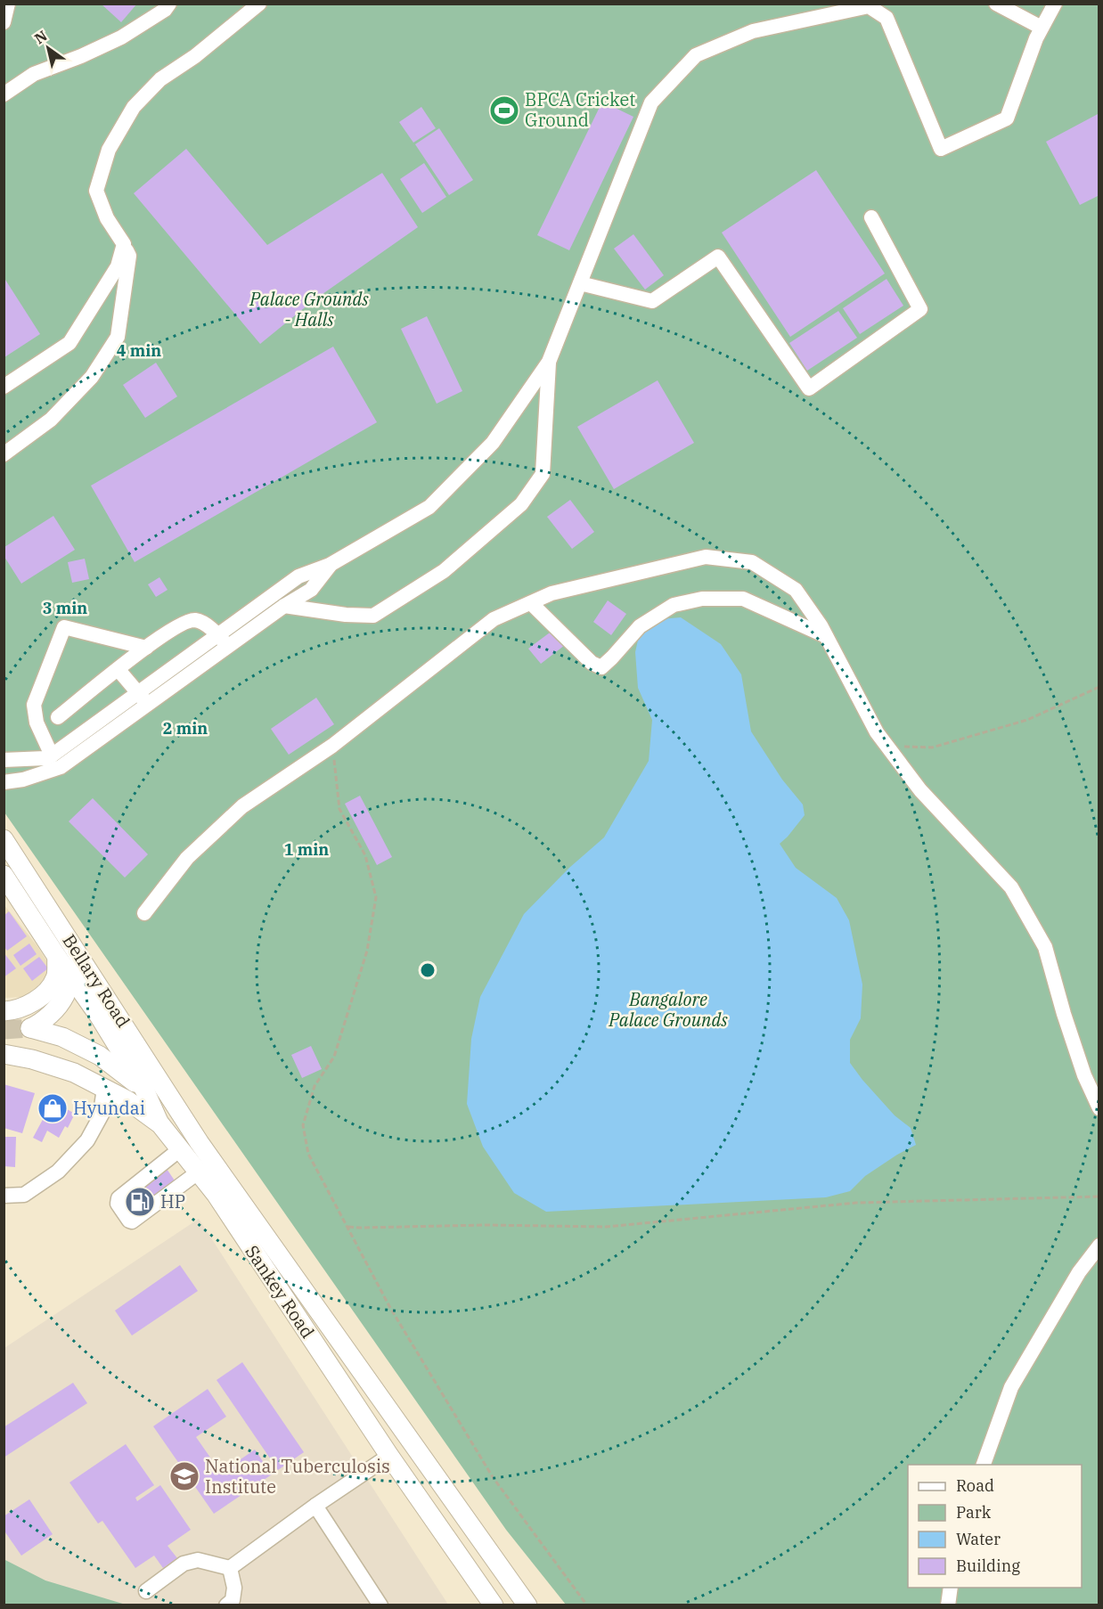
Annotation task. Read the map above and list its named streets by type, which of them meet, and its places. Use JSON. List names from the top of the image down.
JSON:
{
  "streets": {
    "main road": ["Bellary Road", "Sankey Road"]
  },
  "crossings": [
    ["Bellary Road", "Sankey Road"]
  ],
  "parks": ["Palace Grounds - Halls", "Bangalore Palace Grounds"],
  "places": {
    "sports": ["BPCA Cricket Ground"],
    "shop": ["Hyundai"],
    "fuel station": ["HP"],
    "school or university": ["National Tuberculosis Institute"]
  },
  "legend": [
    "Road",
    "Park",
    "Water",
    "Building"
  ],
  "north": "top left",
  "rings": [
    "4 min",
    "3 min",
    "2 min",
    "1 min"
  ]
}
